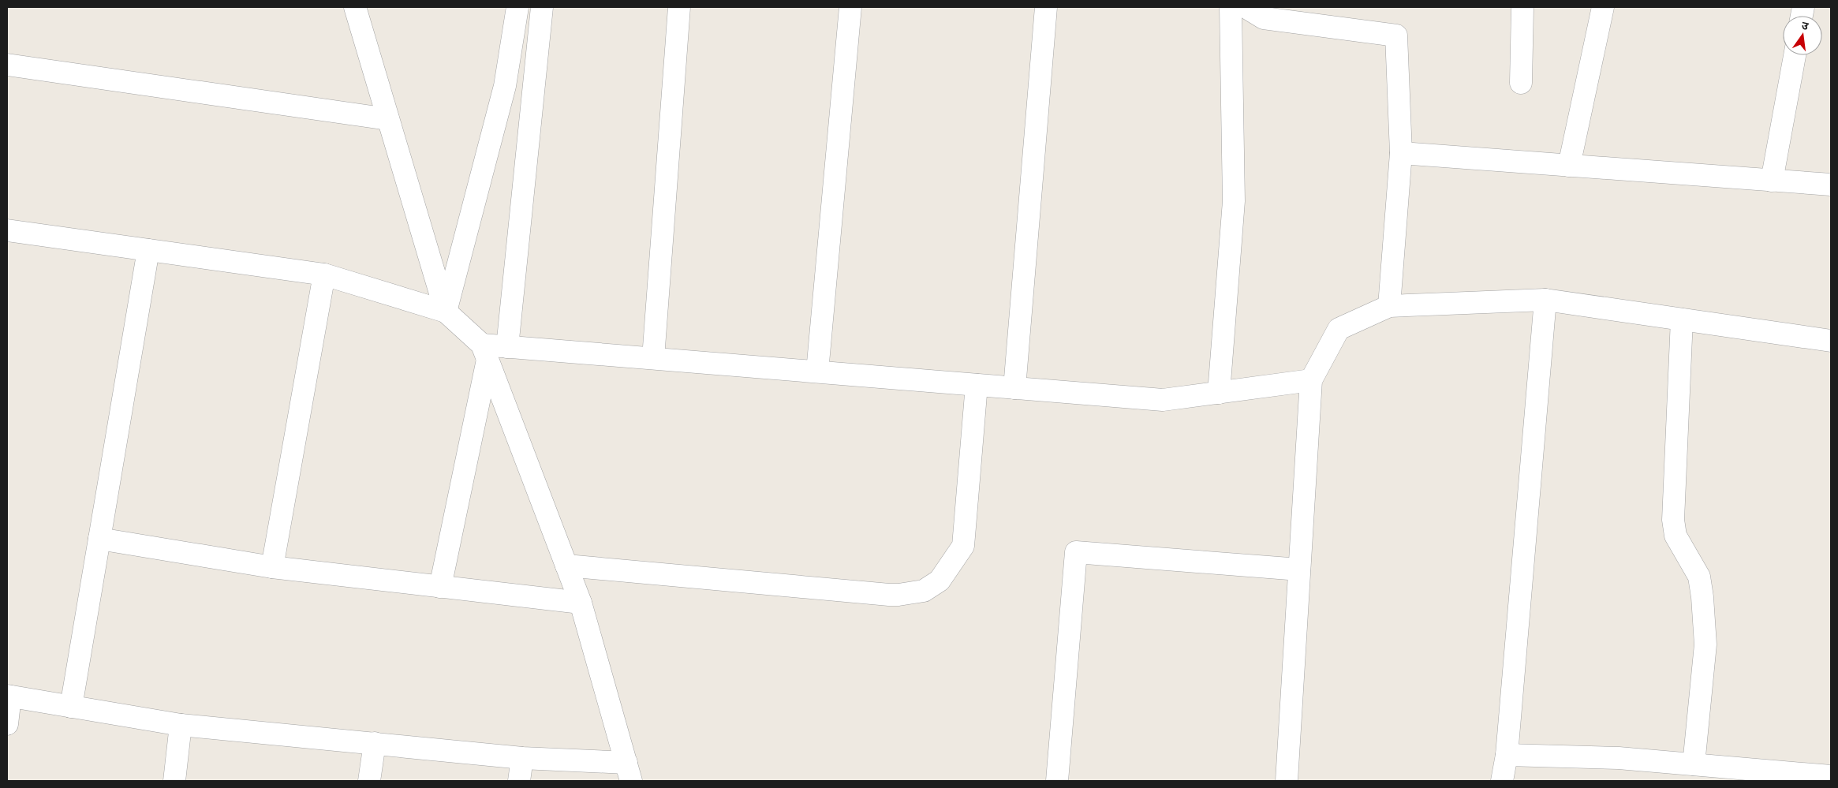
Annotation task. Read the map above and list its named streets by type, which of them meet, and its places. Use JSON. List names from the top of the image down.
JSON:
{
  "north": "top"
}
